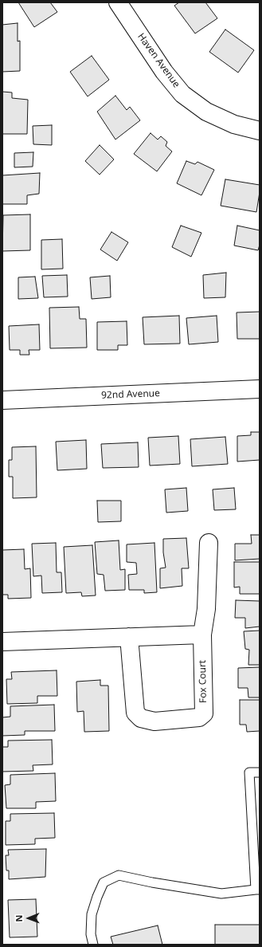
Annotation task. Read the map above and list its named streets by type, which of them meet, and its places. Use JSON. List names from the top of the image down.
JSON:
{
  "streets": {
    "street": ["Haven Avenue", "92nd Avenue", "Fox Court"]
  },
  "north": "left"
}
